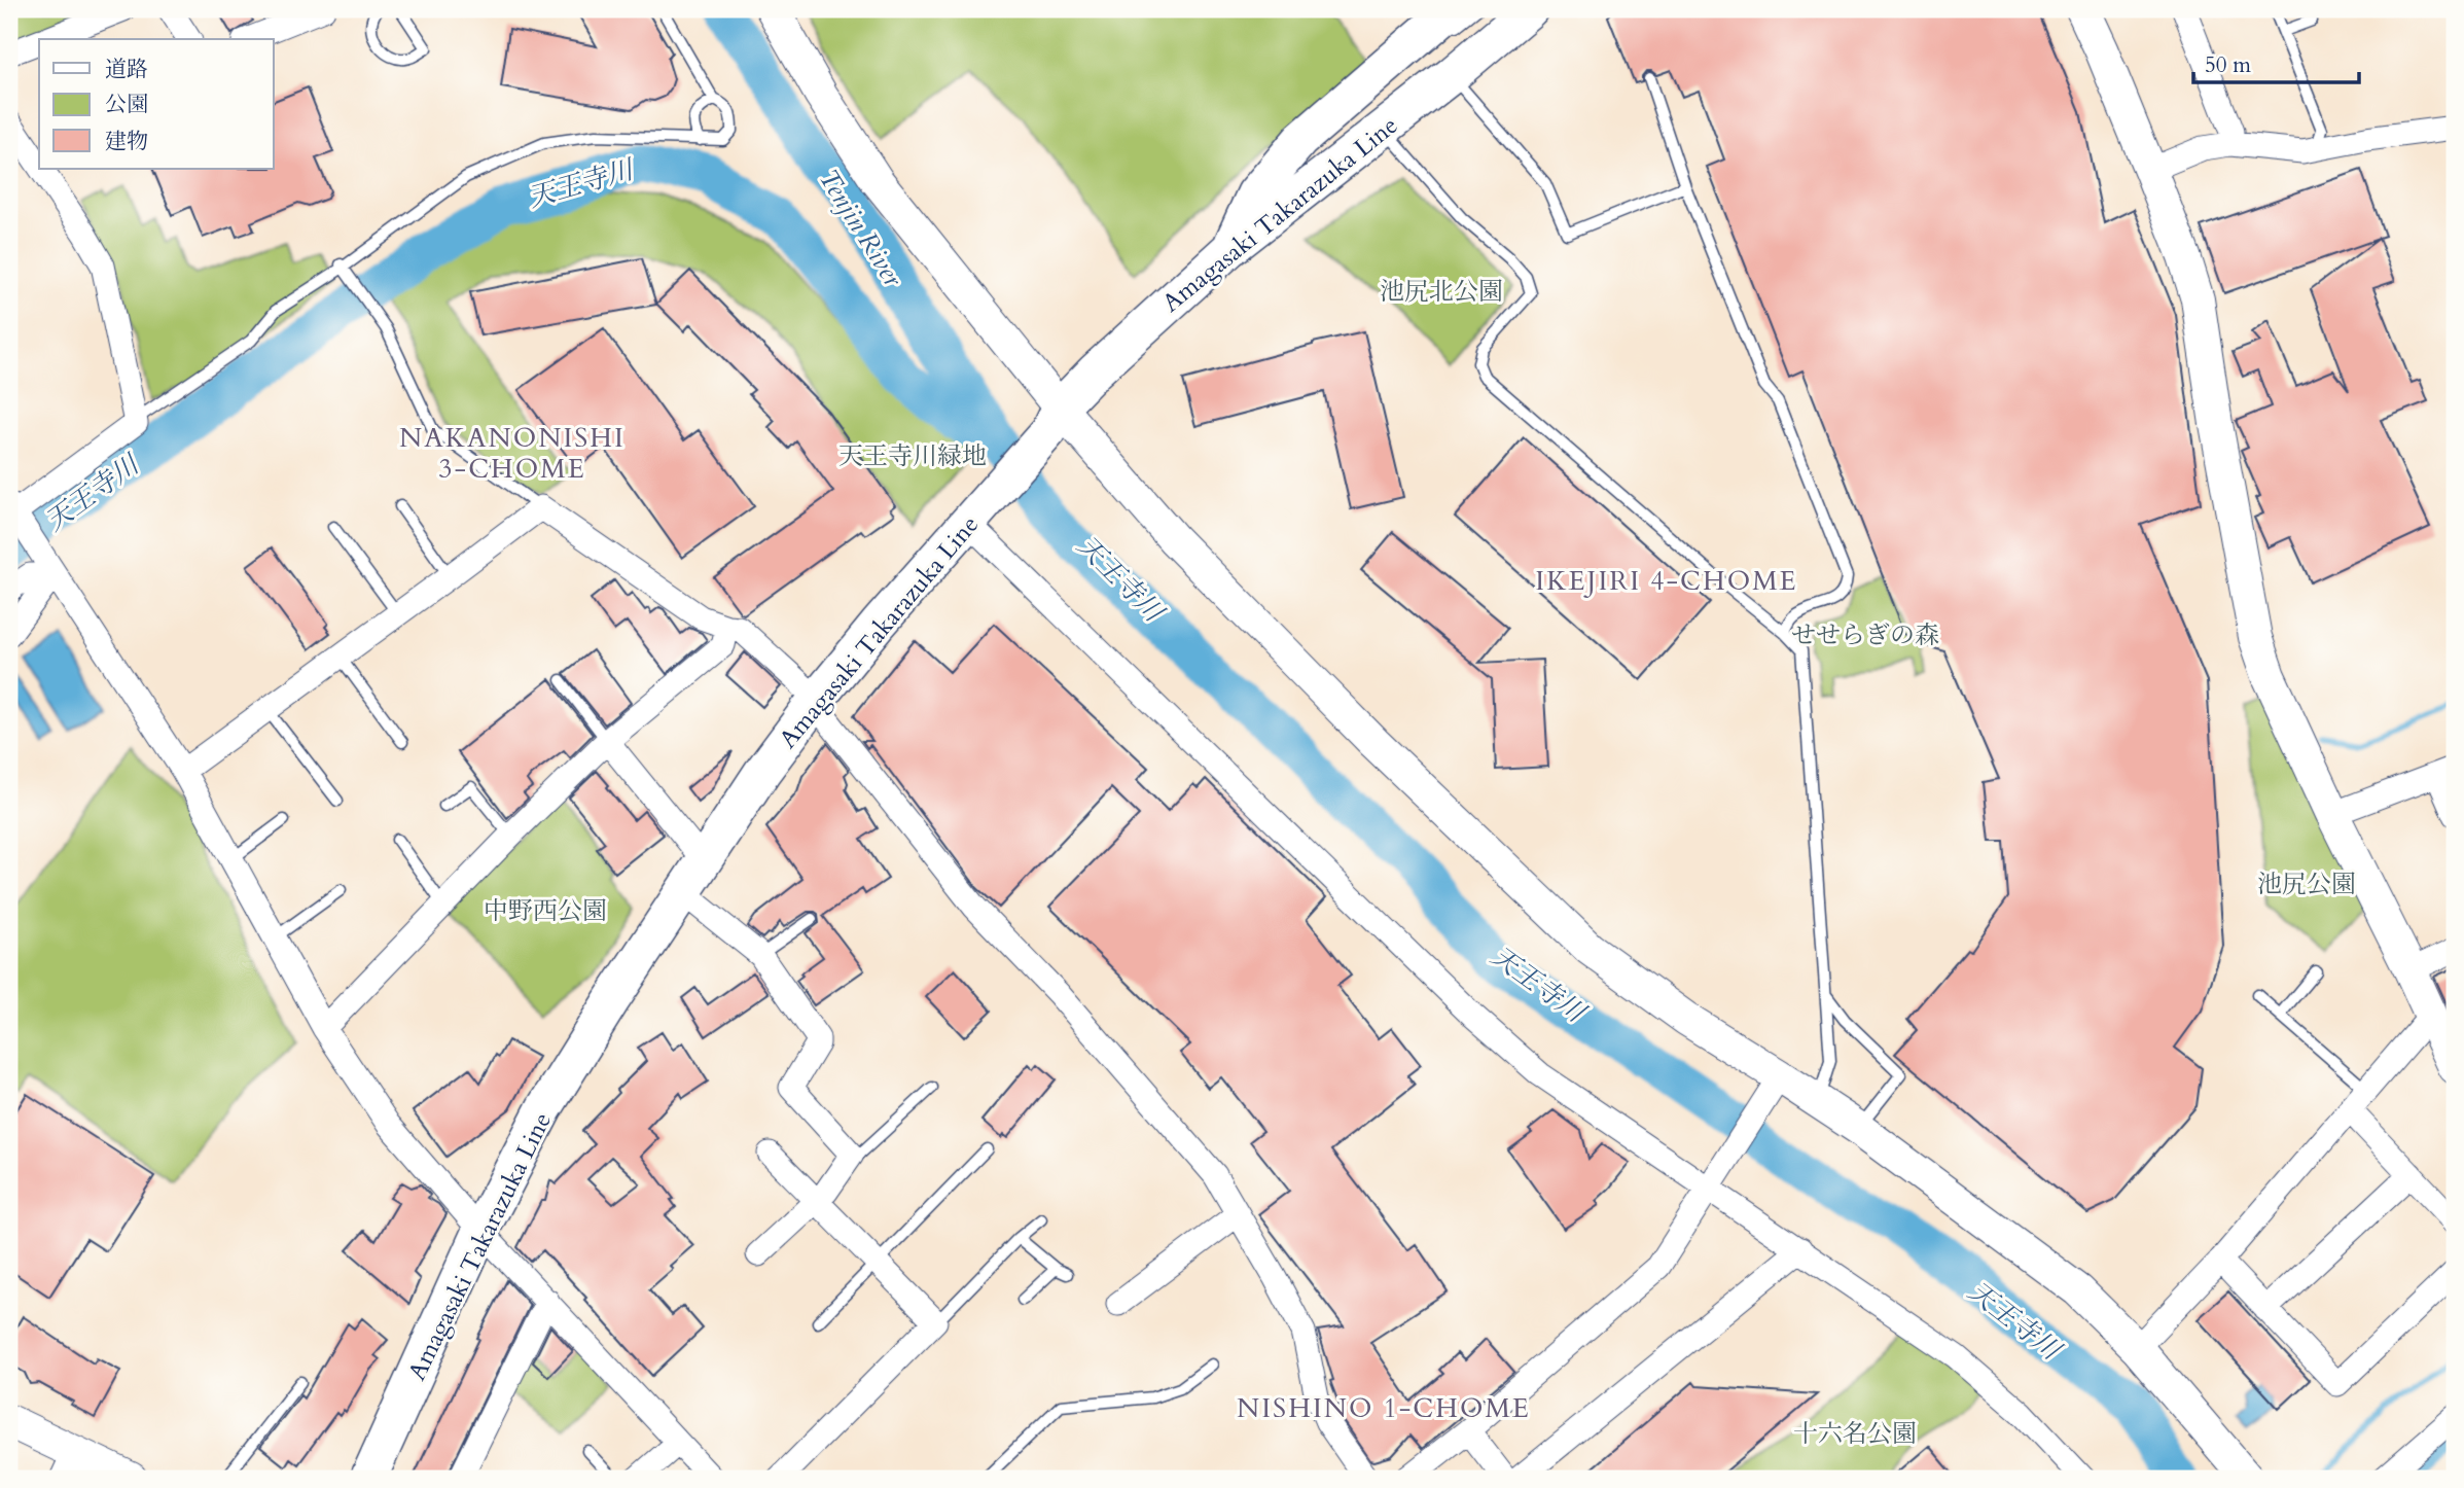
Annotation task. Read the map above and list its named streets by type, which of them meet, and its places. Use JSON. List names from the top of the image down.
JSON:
{
  "streets": {
    "main road": ["Amagasaki Takarazuka Line"]
  },
  "districts": ["NAKANONISHI 3-CHOME", "IKEJIRI 4-CHOME", "NISHINO 1-CHOME"],
  "water": ["天王寺川", "Tenjin River"],
  "parks": [
    "池尻北公園",
    "天王寺川緑地",
    "せせらぎの森",
    "池尻公園",
    "中野西公園",
    "十六名公園"
  ],
  "legend": ["道路", "公園", "建物"],
  "scale_bar": "50 m"
}
